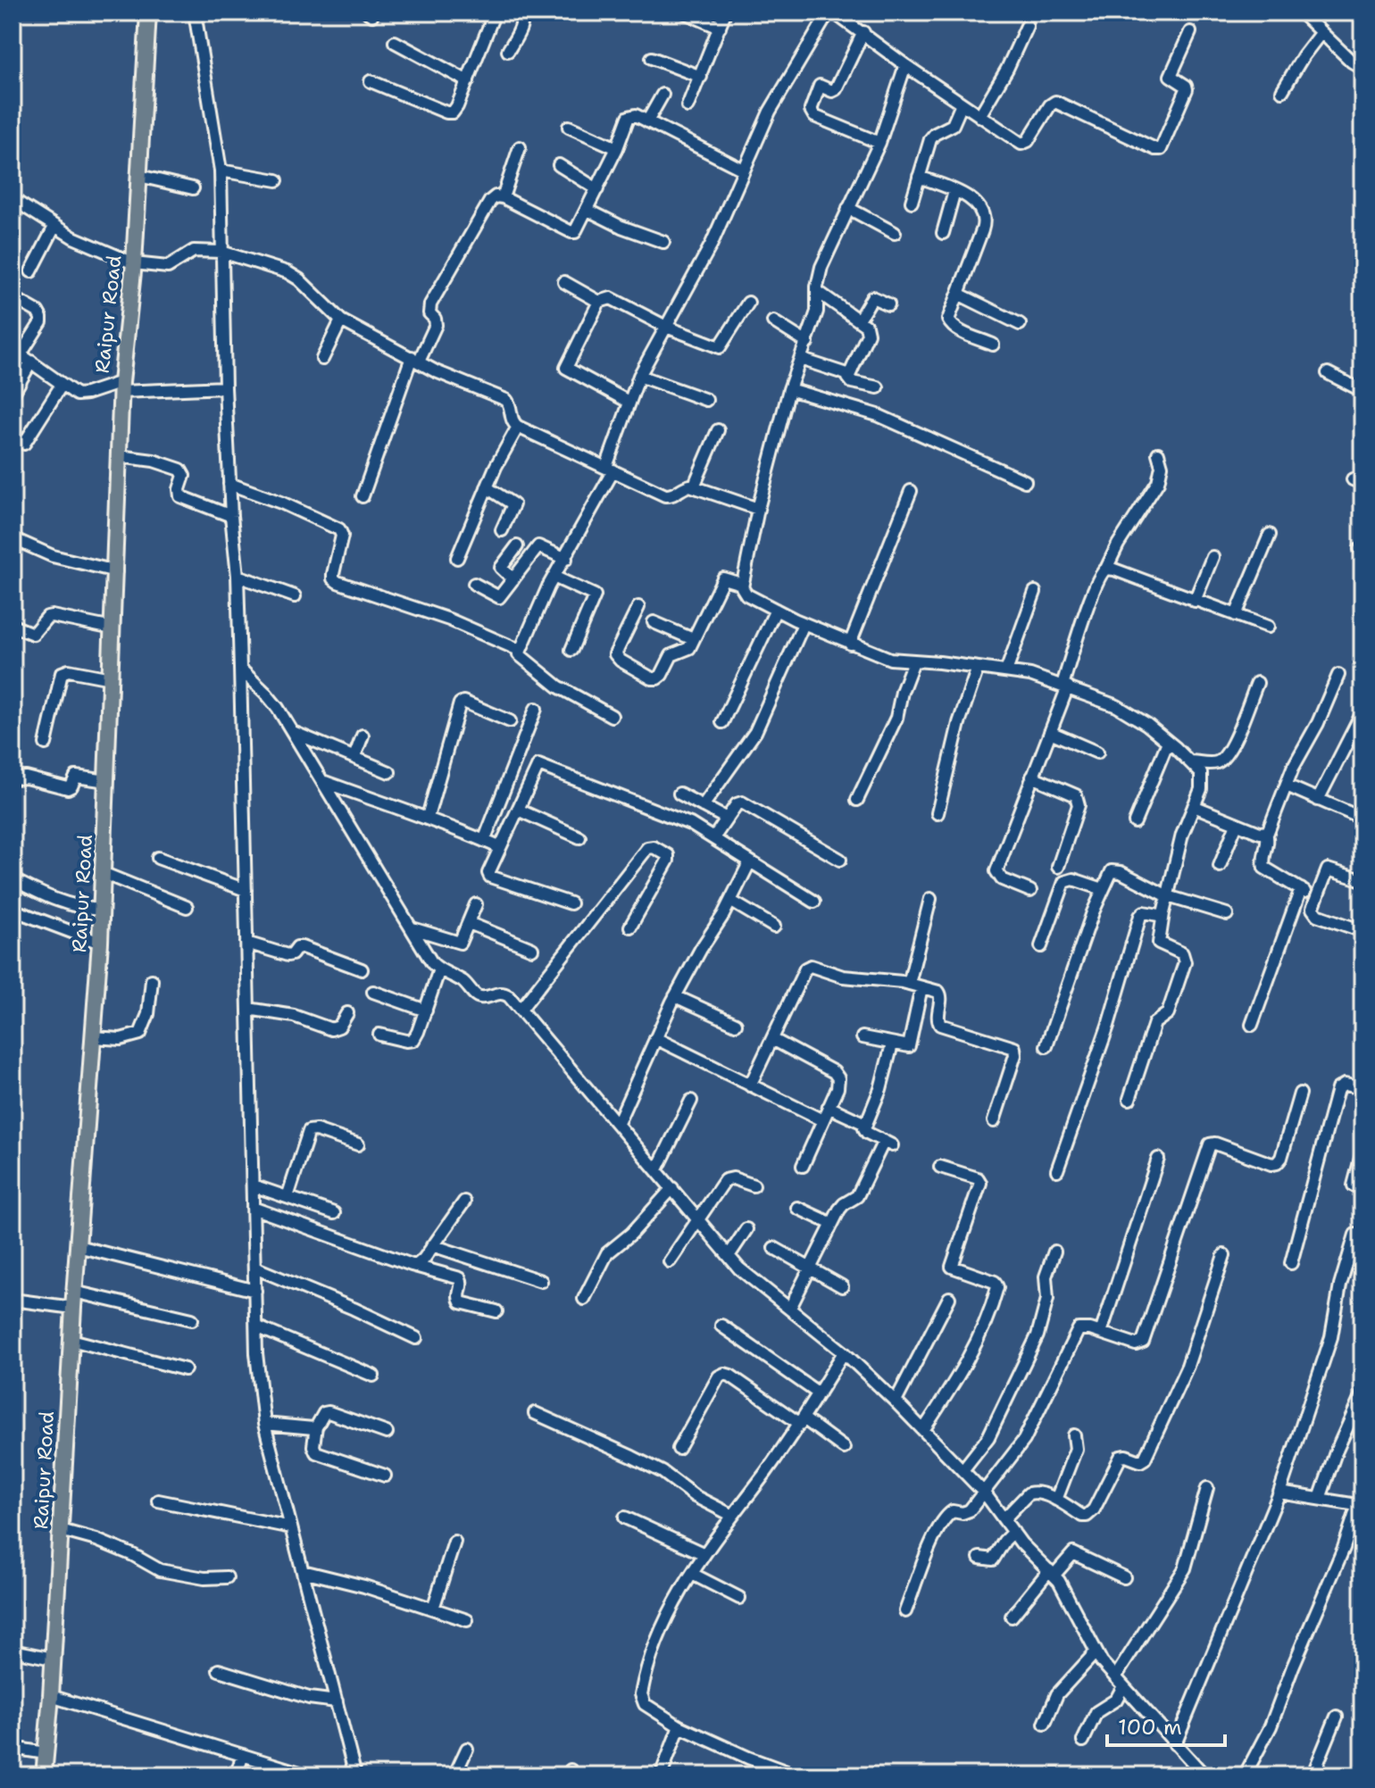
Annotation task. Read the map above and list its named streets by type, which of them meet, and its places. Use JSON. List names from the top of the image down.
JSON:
{
  "streets": {
    "main road": ["Raipur Road"]
  },
  "scale_bar": "100 m"
}
